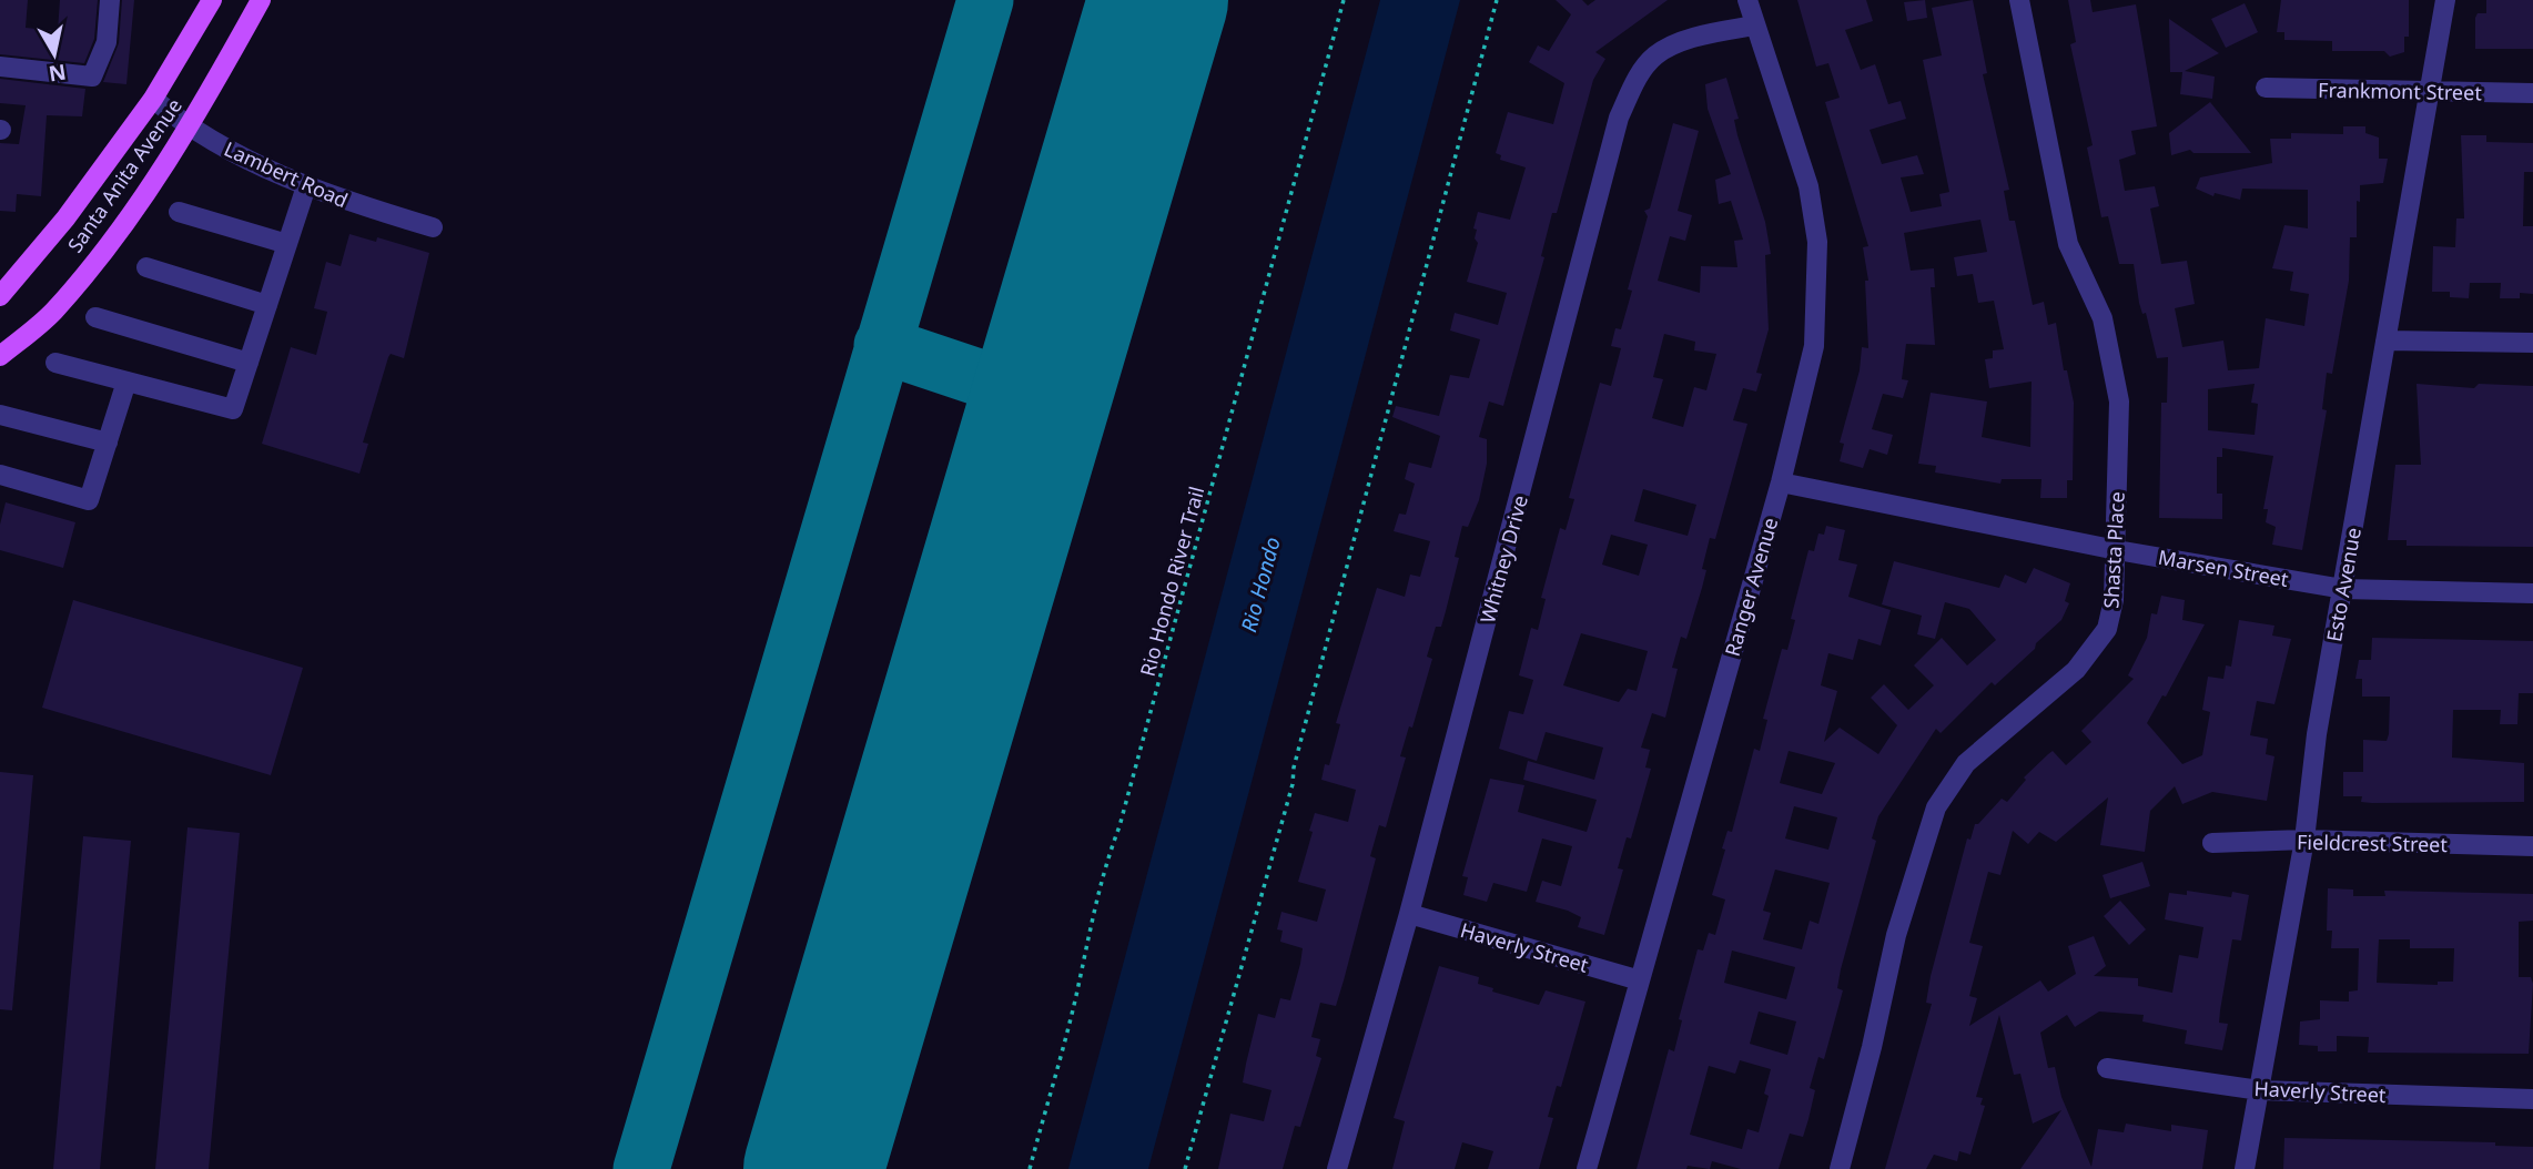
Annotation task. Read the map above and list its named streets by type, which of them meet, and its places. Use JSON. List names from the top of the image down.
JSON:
{
  "streets": {
    "main road": ["Santa Anita Avenue"],
    "street": [
      "Frankmont Street",
      "Lambert Road",
      "Shasta Place",
      "Whitney Drive",
      "Marsen Street",
      "Esto Avenue",
      "Ranger Avenue",
      "Fieldcrest Street",
      "Haverly Street"
    ],
    "path": ["Rio Hondo River Trail"]
  },
  "crossings": [
    ["Frankmont Street", "Esto Avenue"],
    ["Lambert Road", "Santa Anita Avenue"],
    ["Shasta Place", "Marsen Street"],
    ["Whitney Drive", "Ranger Avenue"],
    ["Whitney Drive", "Haverly Street"],
    ["Marsen Street", "Esto Avenue"],
    ["Marsen Street", "Ranger Avenue"],
    ["Esto Avenue", "Fieldcrest Street"],
    ["Esto Avenue", "Haverly Street"],
    ["Ranger Avenue", "Haverly Street"]
  ],
  "water": ["Rio Hondo"],
  "north": "bottom"
}
